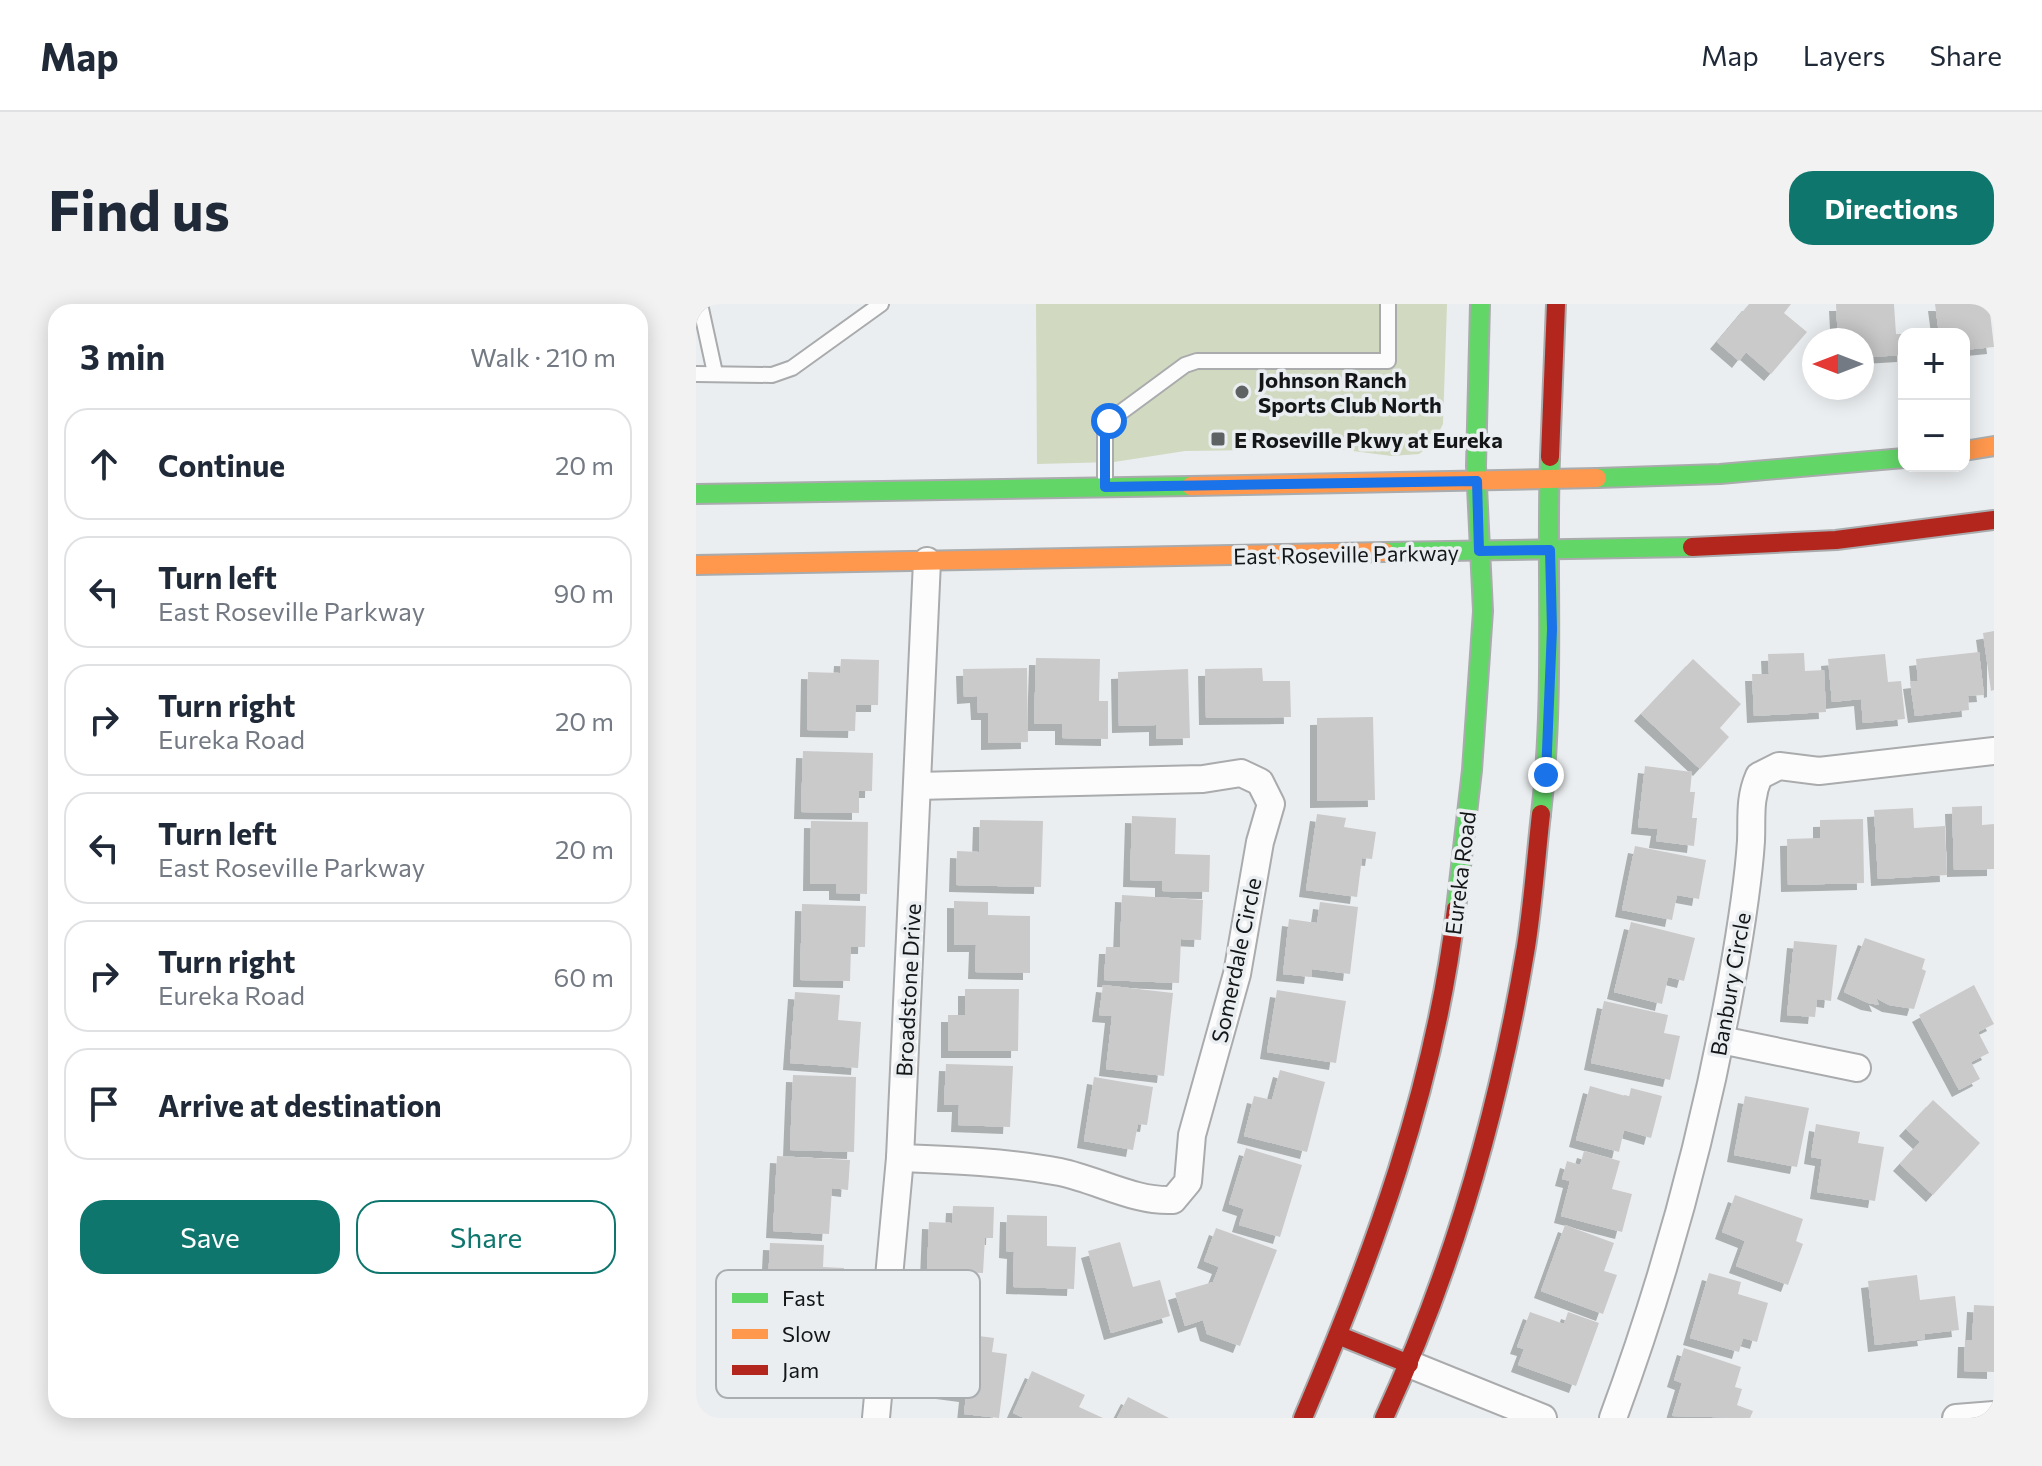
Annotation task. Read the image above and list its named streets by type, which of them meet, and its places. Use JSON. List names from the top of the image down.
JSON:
{
  "streets": {
    "main road": ["East Roseville Parkway", "Eureka Road"],
    "street": ["Somerdale Circle", "Banbury Circle", "Broadstone Drive"]
  },
  "crossings": [
    ["East Roseville Parkway", "Eureka Road"],
    ["East Roseville Parkway", "Broadstone Drive"],
    ["Somerdale Circle", "Broadstone Drive"]
  ],
  "places": {
    "other": ["Johnson Ranch Sports Club North"],
    "transit": ["E Roseville Pkwy at Eureka"]
  },
  "legend": ["Fast", "Slow", "Jam"],
  "north": "left",
  "page": {
    "header": "Map",
    "nav": ["Map", "Layers", "Share"],
    "buttons": [
      "Directions",
      ["Save", "Share"]
    ],
    "title": "Find us",
    "heading": ["3 min", "Walk · 210 m"],
    "map_buttons": ["+", "−"],
    "list": [
      ["Continue", "20 m"],
      ["Turn left", "East Roseville Parkway", "90 m"],
      ["Turn right", "Eureka Road", "20 m"],
      ["Turn left", "East Roseville Parkway", "20 m"],
      ["Turn right", "Eureka Road", "60 m"],
      "Arrive at destination"
    ]
  }
}
